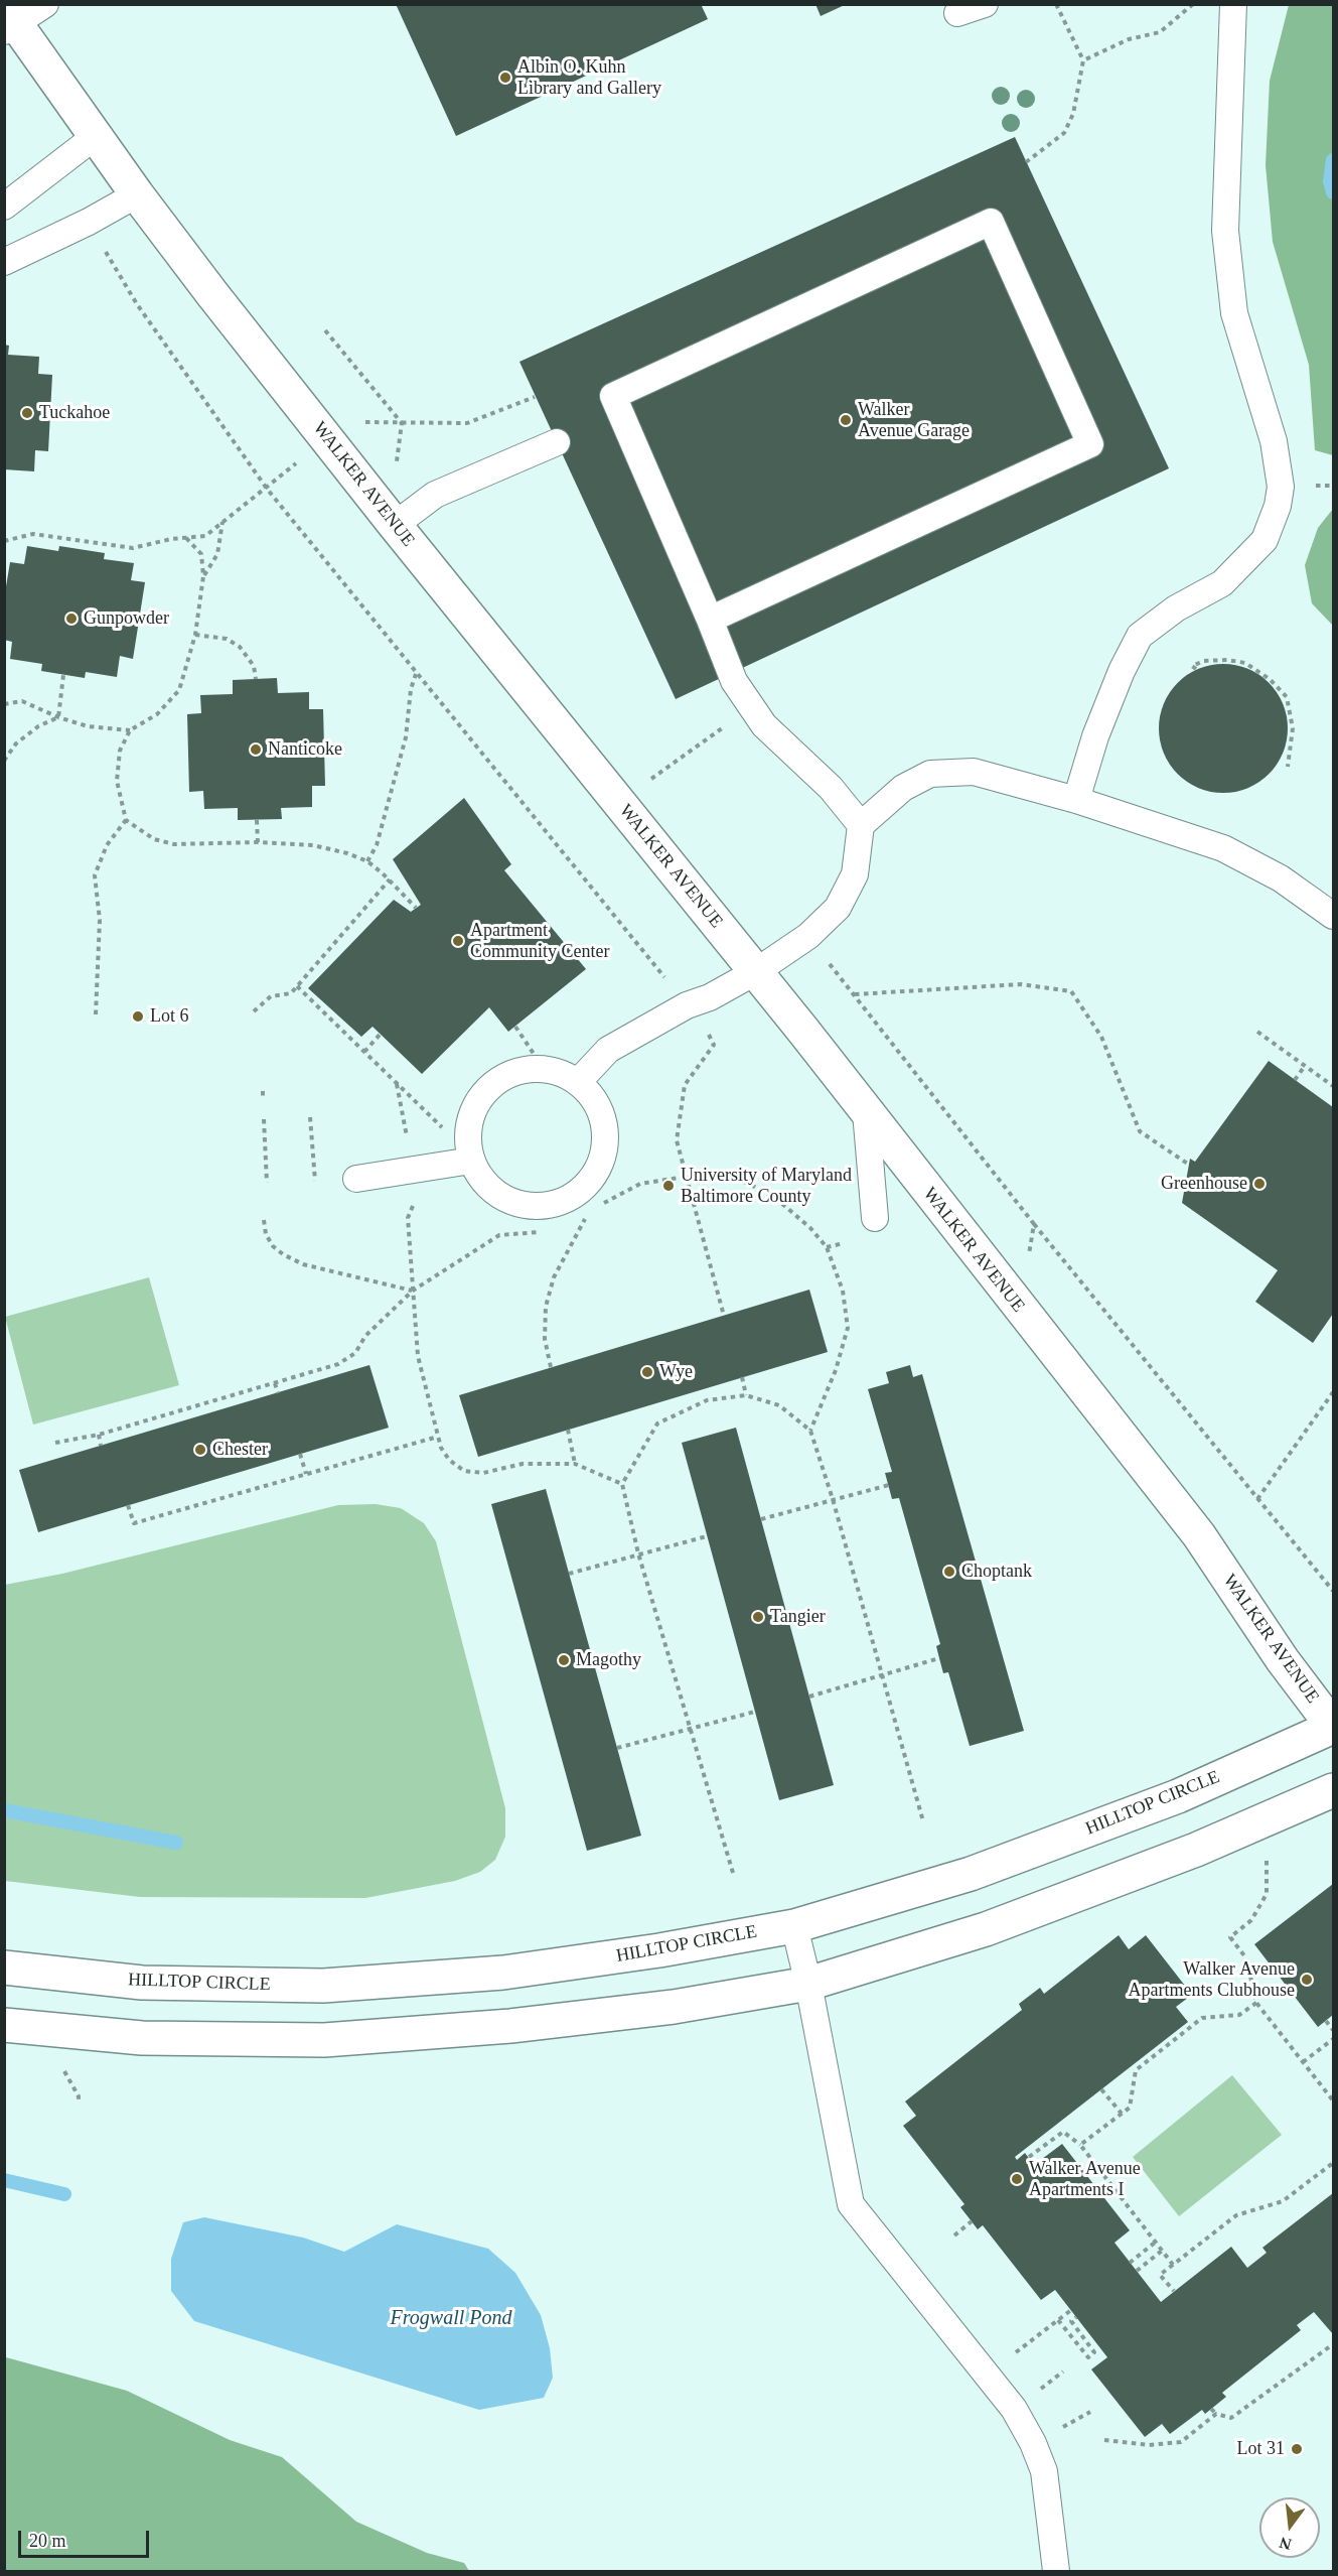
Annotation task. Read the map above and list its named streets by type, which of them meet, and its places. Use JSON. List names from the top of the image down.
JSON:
{
  "streets": {
    "street": ["WALKER AVENUE", "HILLTOP CIRCLE"]
  },
  "crossings": [
    ["WALKER AVENUE", "HILLTOP CIRCLE"]
  ],
  "water": ["Frogwall Pond"],
  "places": [
    "Albin O. Kuhn Library and Gallery",
    "Tuckahoe",
    "Walker Avenue Garage",
    "Gunpowder",
    "Nanticoke",
    "Apartment Community Center",
    "Lot 6",
    "Greenhouse",
    "University of Maryland Baltimore County",
    "Wye",
    "Chester",
    "Choptank",
    "Tangier",
    "Magothy",
    "Walker Avenue Apartments Clubhouse",
    "Walker Avenue Apartments I",
    "Lot 31"
  ],
  "scale_bar": "20 m",
  "north": "bottom"
}
